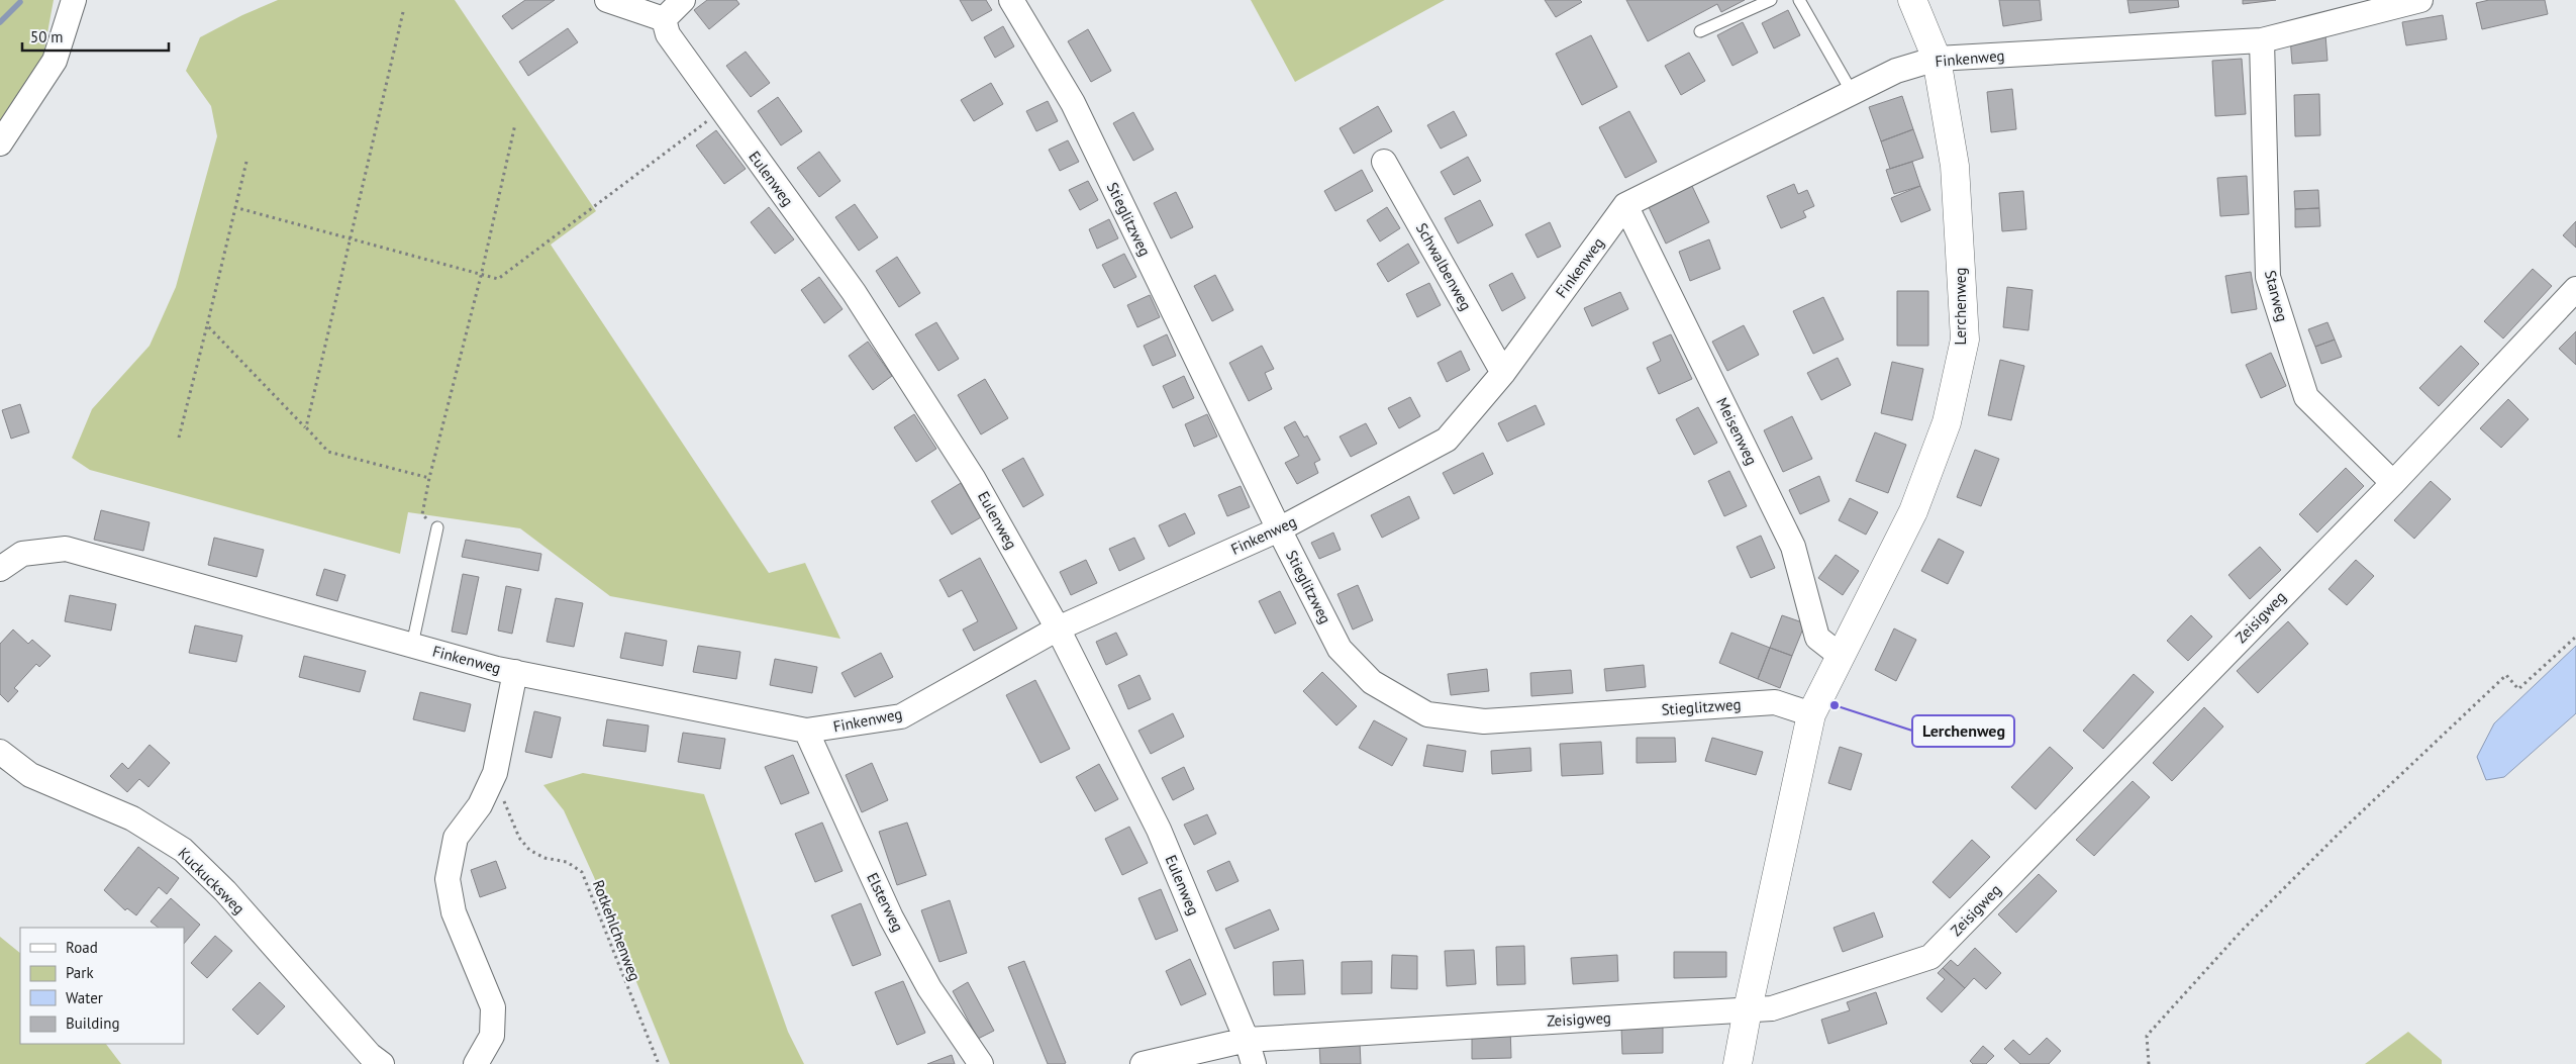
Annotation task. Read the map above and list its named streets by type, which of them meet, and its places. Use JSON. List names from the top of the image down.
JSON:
{
  "streets": {
    "street": [
      "Finkenweg",
      "Eulenweg",
      "Stieglitzweg",
      "Schwalbenweg",
      "Starweg",
      "Lerchenweg",
      "Meisenweg",
      "Zeisigweg",
      "Kuckucksweg",
      "Elsterweg"
    ],
    "path": ["Rotkehlchenweg"]
  },
  "crossings": [
    ["Finkenweg", "Eulenweg"],
    ["Finkenweg", "Stieglitzweg"],
    ["Finkenweg", "Schwalbenweg"],
    ["Finkenweg", "Starweg"],
    ["Finkenweg", "Lerchenweg"],
    ["Finkenweg", "Meisenweg"],
    ["Finkenweg", "Elsterweg"],
    ["Eulenweg", "Zeisigweg"],
    ["Stieglitzweg", "Lerchenweg"],
    ["Starweg", "Zeisigweg"],
    ["Lerchenweg", "Meisenweg"],
    ["Lerchenweg", "Zeisigweg"]
  ],
  "places": ["Lerchenweg"],
  "legend": [
    "Road",
    "Park",
    "Water",
    "Building"
  ],
  "scale_bar": "50 m"
}
